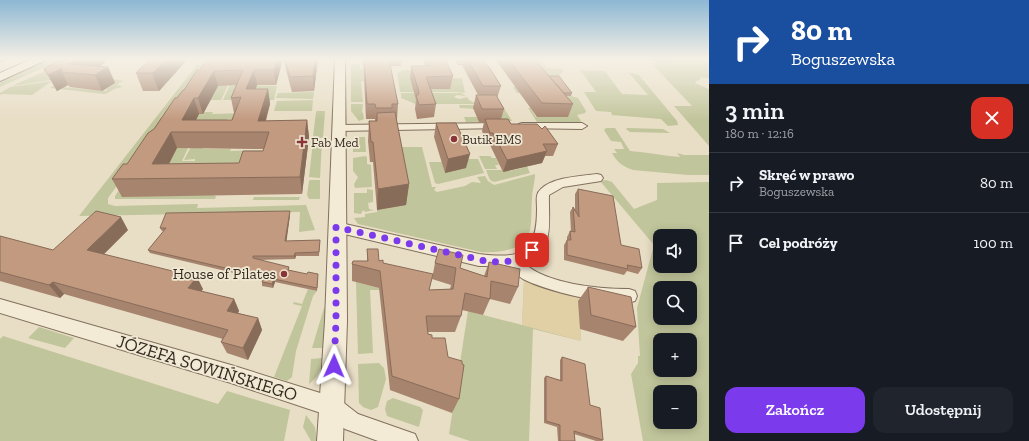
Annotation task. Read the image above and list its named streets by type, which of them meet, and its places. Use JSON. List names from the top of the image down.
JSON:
{
  "streets": {
    "street": ["JÓZEFA SOWIŃSKIEGO"]
  },
  "places": {
    "other": ["Butik EMS", "House of Pilates"],
    "health": ["Fab Med"]
  },
  "page": {
    "turn": ["80 m", "Boguszewska"],
    "heading": ["3 min", "180 m · 12:16"],
    "list": [
      {
        "name": "Skręć w prawo",
        "note": "Boguszewska",
        "value": "80 m"
      },
      {
        "name": "Cel podróży",
        "value": "100 m"
      }
    ],
    "map_buttons": ["+", "−"],
    "buttons": ["Zakończ", "Udostępnij"]
  }
}
